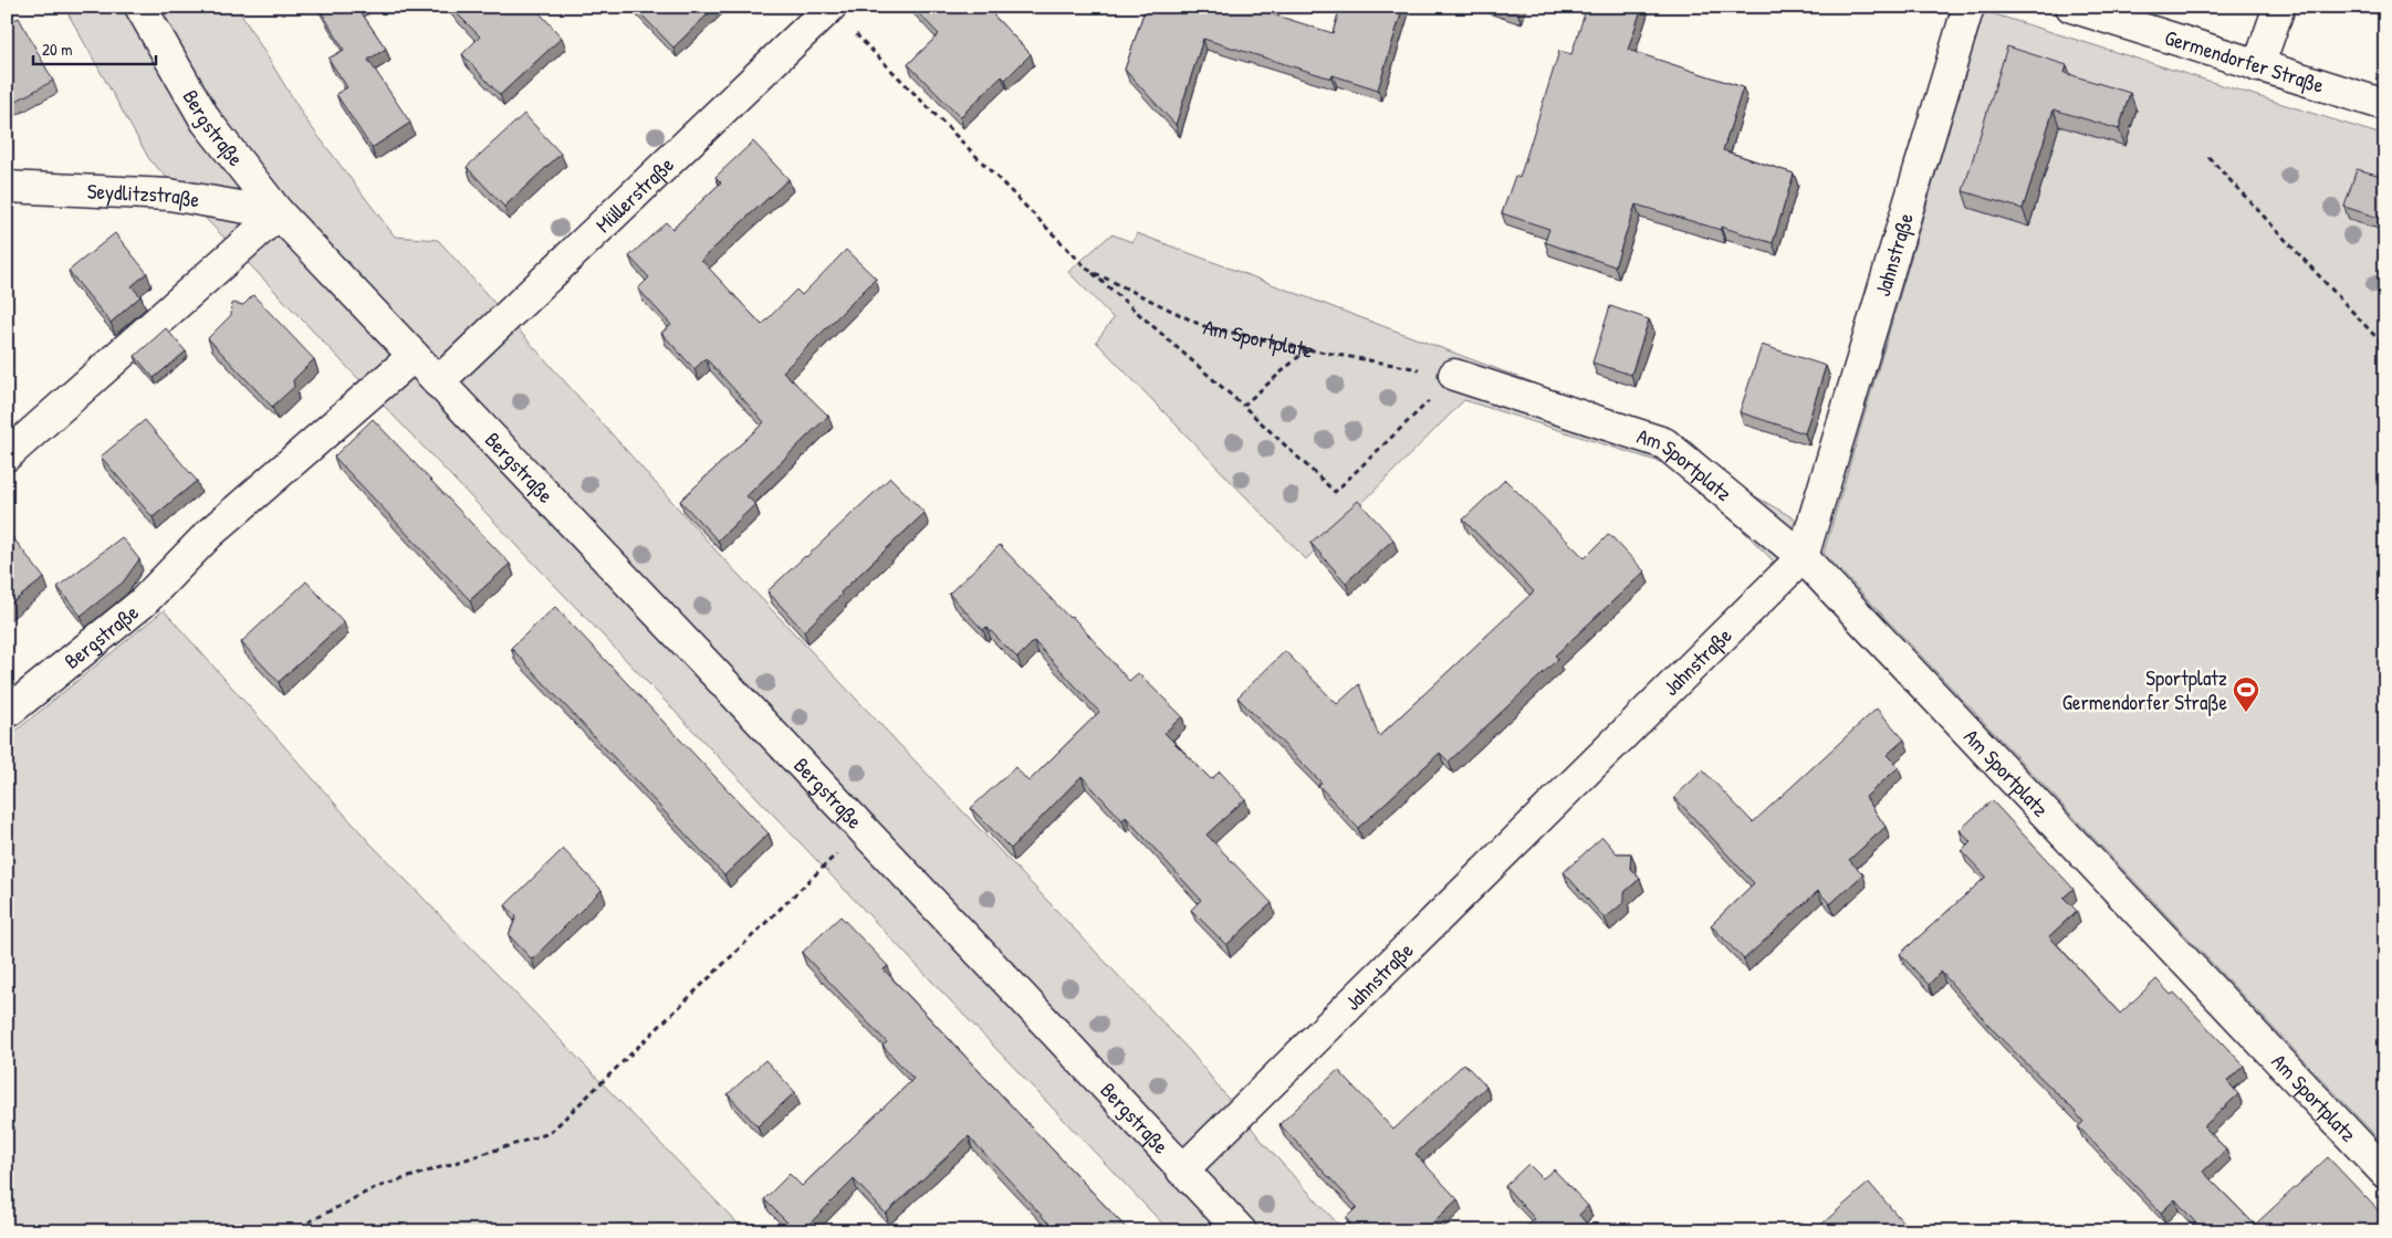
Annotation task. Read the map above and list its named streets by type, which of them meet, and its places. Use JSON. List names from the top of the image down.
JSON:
{
  "streets": {
    "street": [
      "Germendorfer Straße",
      "Bergstraße",
      "Müllerstraße",
      "Seydlitzstraße",
      "Jahnstraße",
      "Am Sportplatz"
    ]
  },
  "crossings": [
    ["Bergstraße", "Müllerstraße"],
    ["Bergstraße", "Seydlitzstraße"],
    ["Bergstraße", "Jahnstraße"],
    ["Müllerstraße", "Am Sportplatz"],
    ["Jahnstraße", "Am Sportplatz"]
  ],
  "places": {
    "sports": ["Sportplatz Germendorfer Straße"]
  },
  "scale_bar": "20 m"
}
